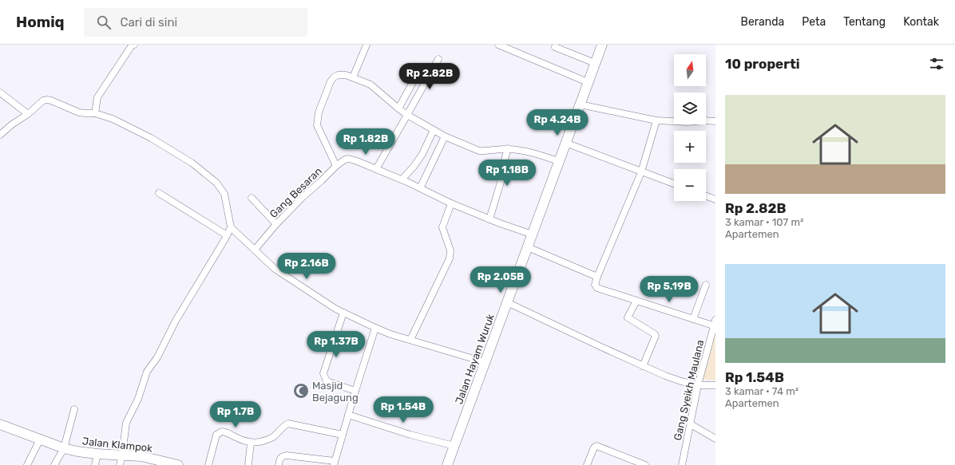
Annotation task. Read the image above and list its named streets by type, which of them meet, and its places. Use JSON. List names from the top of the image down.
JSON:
{
  "streets": {
    "main road": ["Jalan Hayam Wuruk", "Jalan Klampok"],
    "street": ["Gang Besaran", "Gang Syeikh Maulana"]
  },
  "crossings": [
    ["Gang Besaran", "Jalan Hayam Wuruk"]
  ],
  "places": {
    "mosque": ["Masjid Bejagung"]
  },
  "north": "top",
  "page": {
    "header": "Homiq",
    "search": "Cari di sini",
    "nav": [
      "Beranda",
      "Peta",
      "Tentang",
      "Kontak"
    ],
    "heading": "10 properti",
    "map_buttons": ["+", "−"],
    "price": [
      "Rp 2.82B",
      "Rp 4.24B",
      "Rp 1.82B",
      "Rp 1.18B",
      "Rp 2.16B",
      "Rp 2.05B",
      "Rp 5.19B",
      "Rp 1.37B",
      "Rp 1.54B",
      "Rp 1.7B"
    ],
    "list": [
      {
        "name": "Rp 2.82B",
        "note": "3 kamar · 107 m² · Apartemen"
      },
      {
        "name": "Rp 1.54B",
        "note": "3 kamar · 74 m² · Apartemen"
      }
    ]
  }
}
